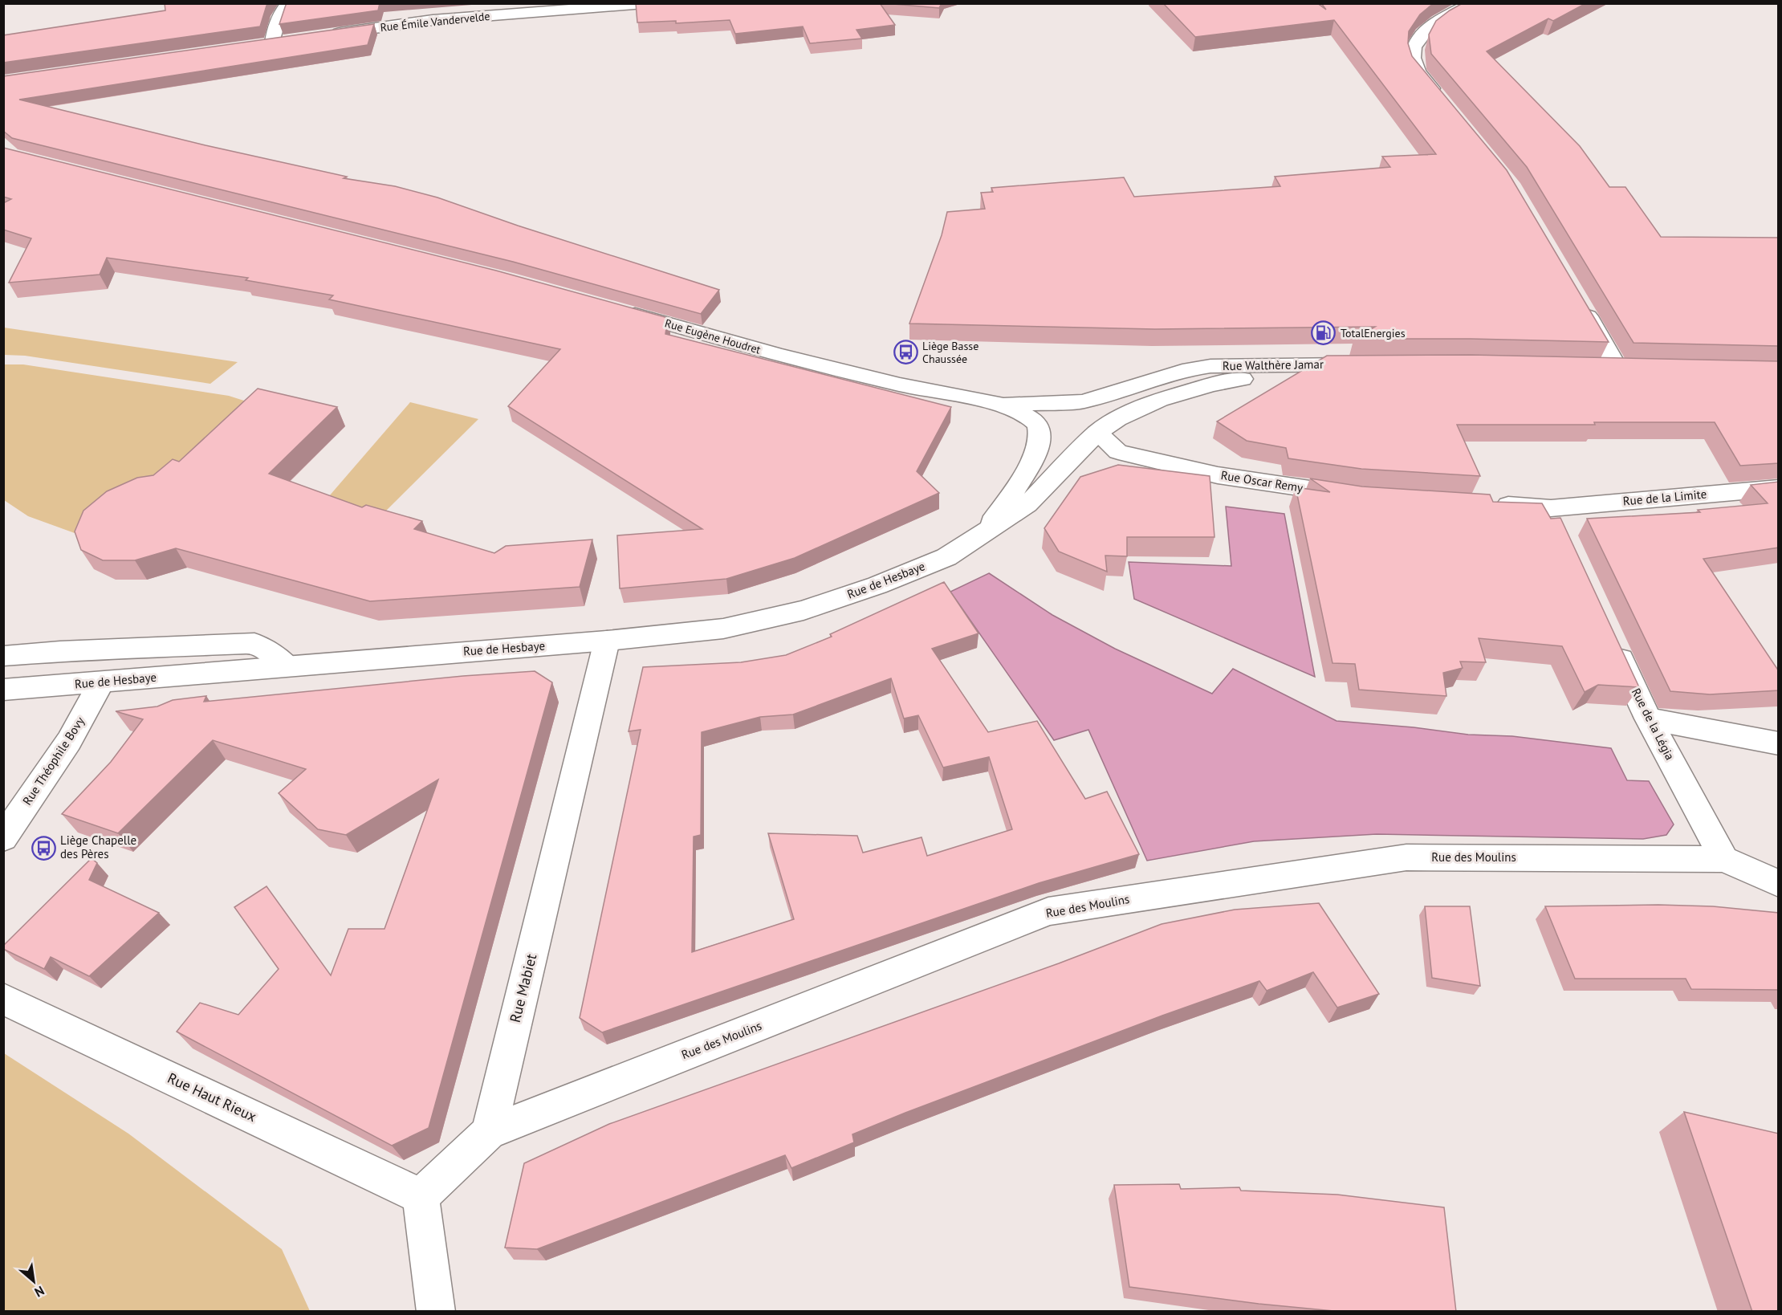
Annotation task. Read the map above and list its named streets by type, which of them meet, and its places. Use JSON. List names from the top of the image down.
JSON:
{
  "streets": {
    "street": [
      "Rue Émile Vandervelde",
      "Rue Eugène Houdret",
      "Rue Walthère Jamar",
      "Rue Oscar Remy",
      "Rue de la Limite",
      "Rue de Hesbaye",
      "Rue de la Légia",
      "Rue Théophile Bovy",
      "Rue des Moulins",
      "Rue Mabiet",
      "Rue Haut Rieux"
    ]
  },
  "crossings": [
    ["Rue Eugène Houdret", "Rue Walthère Jamar"],
    ["Rue Eugène Houdret", "Rue de Hesbaye"],
    ["Rue Walthère Jamar", "Rue de Hesbaye"],
    ["Rue Oscar Remy", "Rue de Hesbaye"],
    ["Rue de Hesbaye", "Rue Théophile Bovy"],
    ["Rue de Hesbaye", "Rue Mabiet"],
    ["Rue de la Légia", "Rue des Moulins"],
    ["Rue des Moulins", "Rue Mabiet"]
  ],
  "places": {
    "fuel station": ["TotalEnergies"],
    "bus stop": ["Liège Basse Chaussée", "Liège Chapelle des Pères"]
  },
  "north": "bottom right"
}
